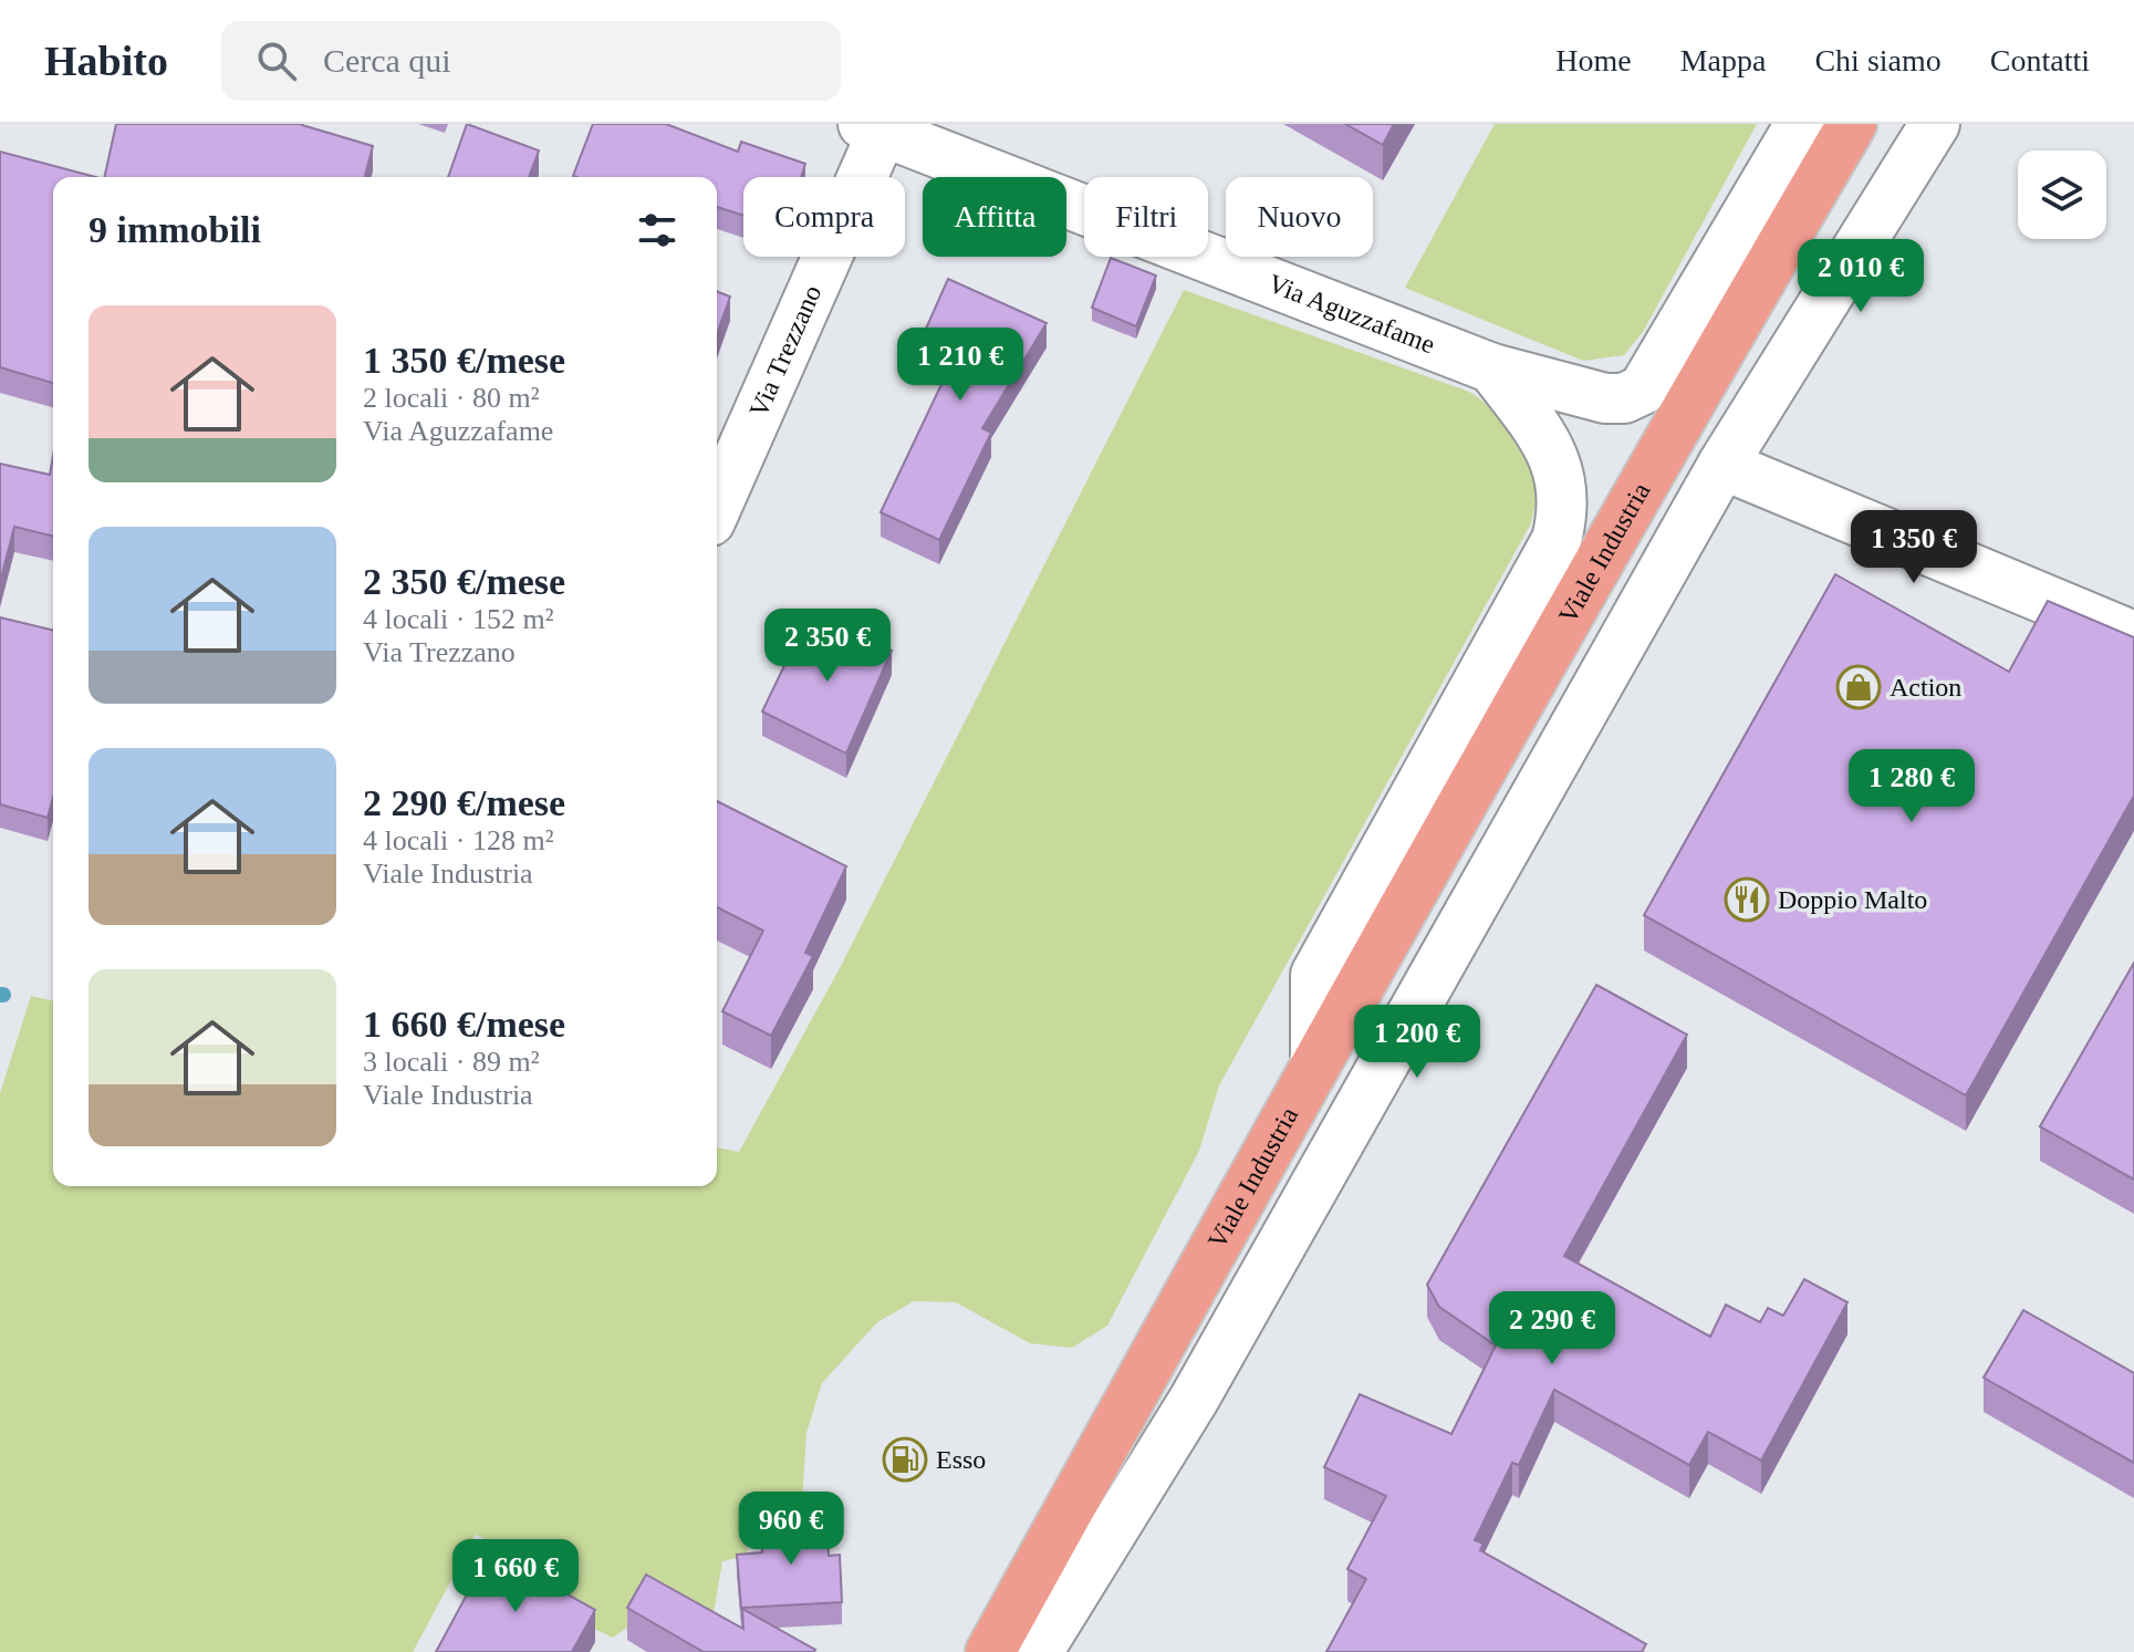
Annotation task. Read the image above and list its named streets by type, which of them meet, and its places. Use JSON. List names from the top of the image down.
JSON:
{
  "streets": {
    "main road": ["Viale Industria"],
    "street": ["Via Aguzzafame", "Via Trezzano"]
  },
  "crossings": [
    ["Via Aguzzafame", "Via Trezzano"]
  ],
  "places": {
    "shop": ["Action"],
    "restaurant": ["Doppio Malto"],
    "fuel station": ["Esso"]
  },
  "page": {
    "header": "Habito",
    "search": "Cerca qui",
    "nav": [
      "Home",
      "Mappa",
      "Chi siamo",
      "Contatti"
    ],
    "chip": [
      "Compra",
      "Affitta",
      "Filtri",
      "Nuovo"
    ],
    "heading": "9 immobili",
    "price": [
      "2 010 €",
      "1 210 €",
      "1 350 €",
      "2 350 €",
      "1 280 €",
      "1 200 €",
      "2 290 €",
      "960 €",
      "1 660 €"
    ],
    "list": [
      {
        "name": "1 350 €/mese",
        "note": "2 locali · 80 m² · Via Aguzzafame"
      },
      {
        "name": "2 350 €/mese",
        "note": "4 locali · 152 m² · Via Trezzano"
      },
      {
        "name": "2 290 €/mese",
        "note": "4 locali · 128 m² · Viale Industria"
      },
      {
        "name": "1 660 €/mese",
        "note": "3 locali · 89 m² · Viale Industria"
      }
    ]
  }
}
